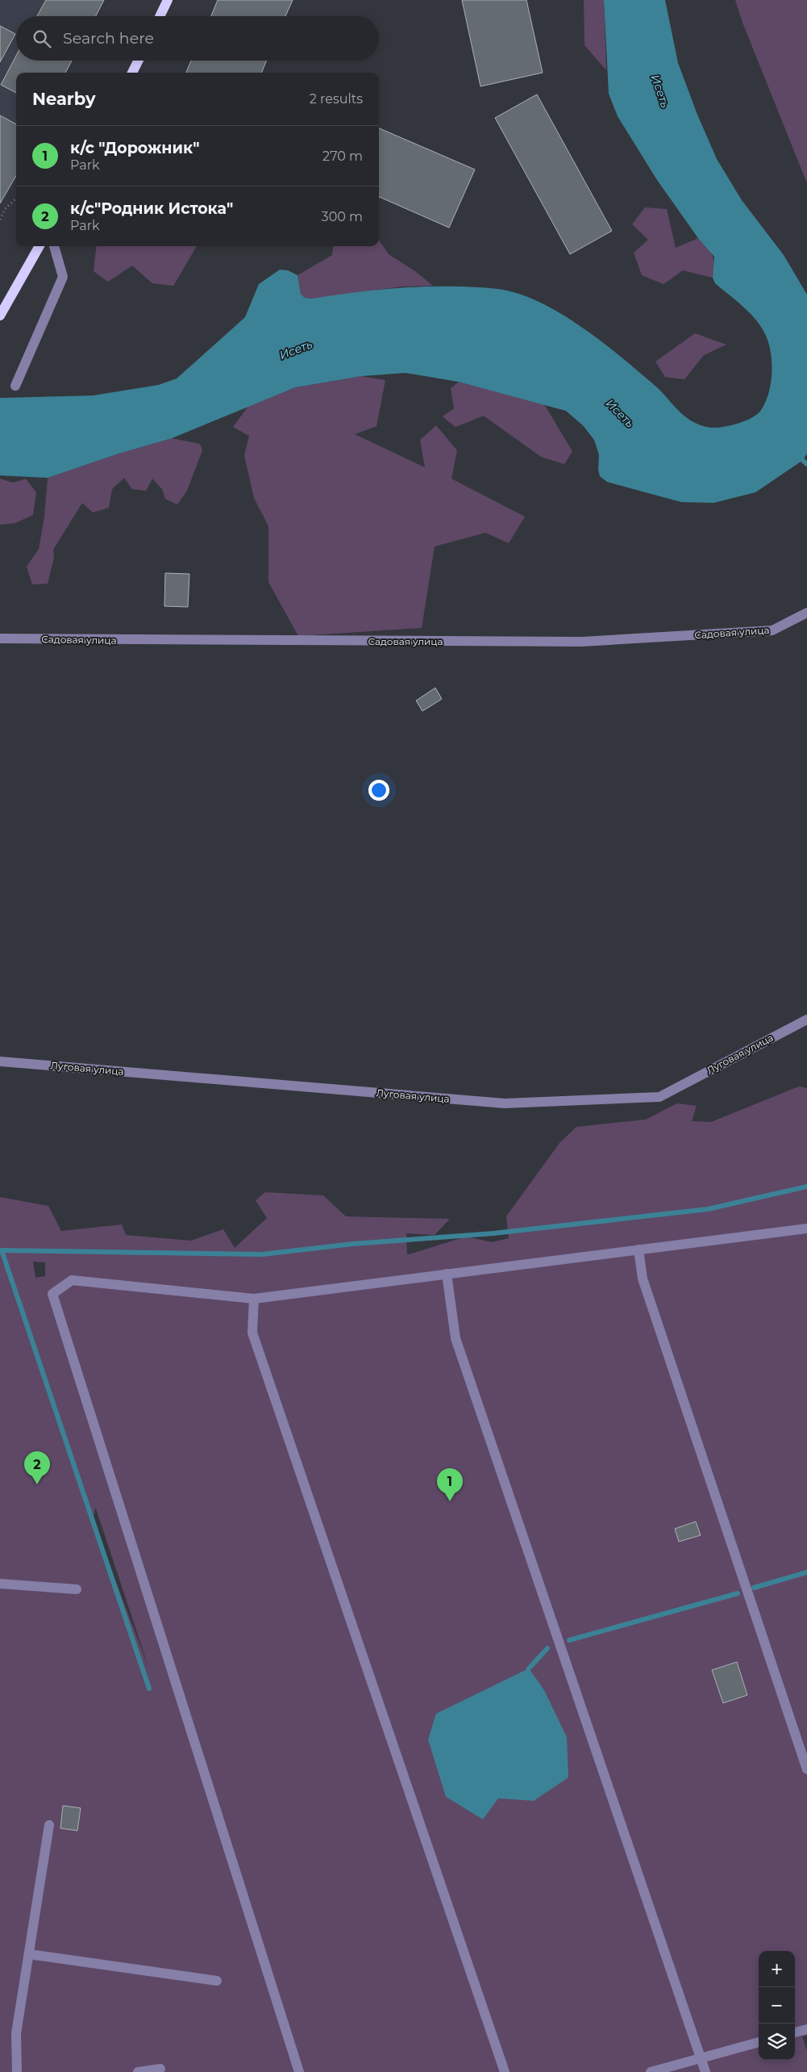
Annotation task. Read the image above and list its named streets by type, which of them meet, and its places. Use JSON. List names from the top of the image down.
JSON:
{
  "streets": {
    "street": ["Садовая улица", "Луговая улица"]
  },
  "water": ["Исеть"],
  "page": {
    "search": "Search here",
    "heading": ["Nearby", "2 results"],
    "list": [
      {
        "mark": "1",
        "name": "к/с \"Дорожник\"",
        "note": "Park",
        "value": "270 m"
      },
      {
        "mark": "2",
        "name": "к/с\"Родник Истока\"",
        "note": "Park",
        "value": "300 m"
      }
    ],
    "pins": ["2", "1"],
    "map_buttons": ["+", "−"]
  }
}
